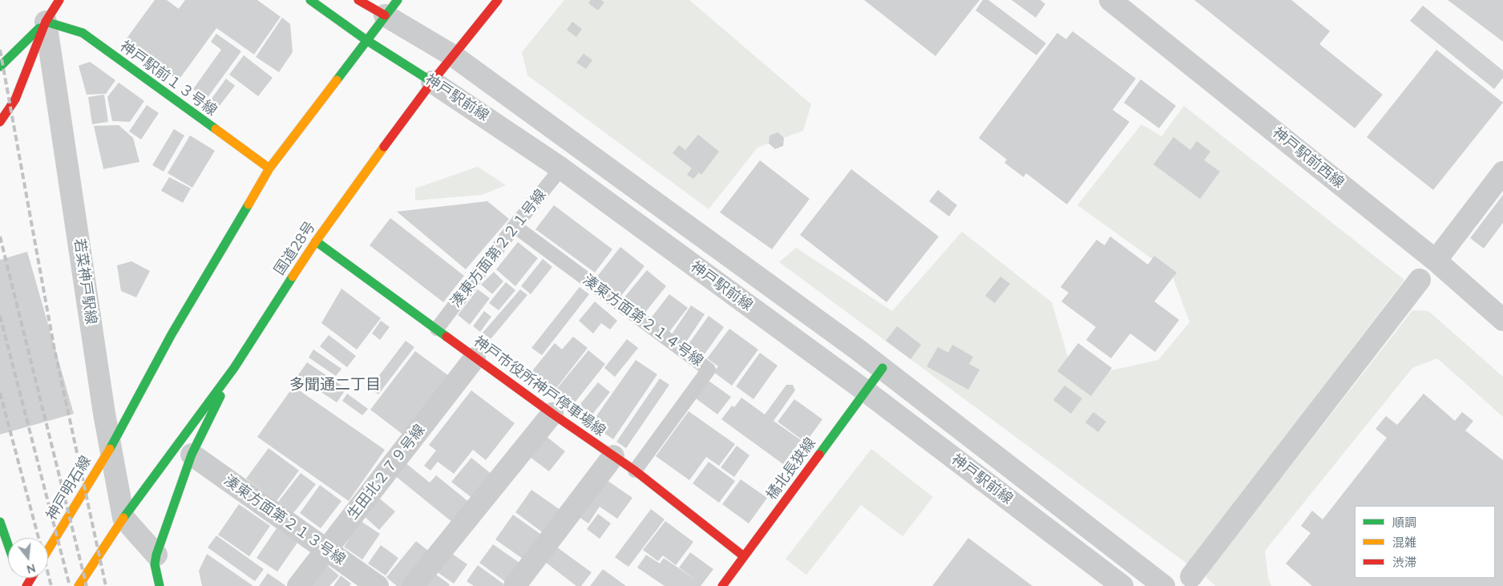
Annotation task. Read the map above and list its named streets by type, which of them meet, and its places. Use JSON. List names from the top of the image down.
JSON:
{
  "streets": {
    "main road": [
      "神戸駅前１３号線",
      "神戸駅前線",
      "国道28号",
      "神戸市役所神戸停車場線",
      "橘北長狭線",
      "神戸明石線"
    ],
    "street": [
      "神戸駅前西線",
      "若菜神戸駅線",
      "生田北２７９号線",
      "湊東方面第２１３号線"
    ],
    "lane": ["湊東方面第２２１号線", "湊東方面第２１４号線"]
  },
  "crossings": [
    ["神戸駅前１３号線", "若菜神戸駅線"],
    ["神戸駅前線", "国道28号"],
    ["神戸駅前線", "湊東方面第２２１号線"],
    ["神戸駅前線", "橘北長狭線"],
    ["国道28号", "若菜神戸駅線"],
    ["国道28号", "神戸市役所神戸停車場線"],
    ["湊東方面第２２１号線", "湊東方面第２１４号線"],
    ["湊東方面第２２１号線", "神戸市役所神戸停車場線"],
    ["若菜神戸駅線", "神戸明石線"],
    ["湊東方面第２１４号線", "神戸市役所神戸停車場線"],
    ["神戸市役所神戸停車場線", "橘北長狭線"],
    ["神戸市役所神戸停車場線", "生田北２７９号線"],
    ["生田北２７９号線", "湊東方面第２１３号線"]
  ],
  "districts": ["多聞通二丁目"],
  "legend": ["順調", "混雑", "渋滞"],
  "north": "bottom"
}
